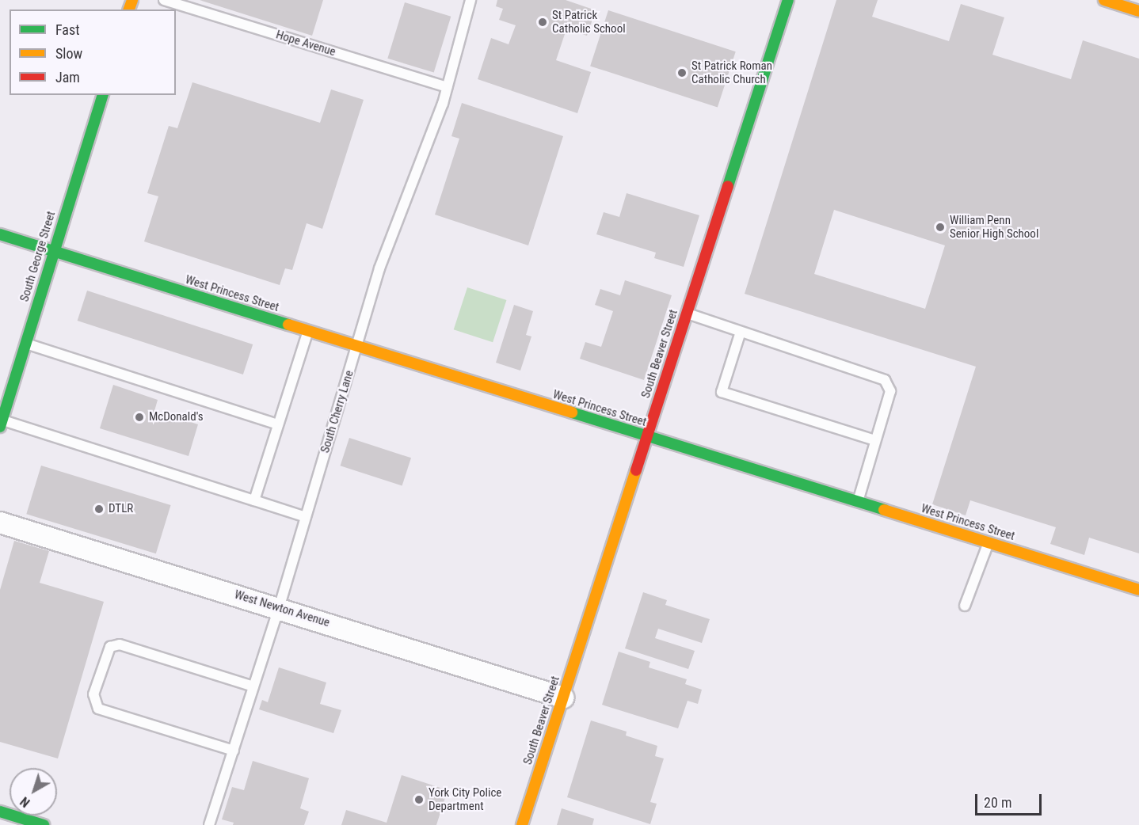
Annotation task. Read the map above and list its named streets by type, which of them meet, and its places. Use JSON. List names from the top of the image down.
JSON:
{
  "streets": {
    "street": [
      "South George Street",
      "West Princess Street",
      "South Beaver Street",
      "West Newton Avenue"
    ],
    "lane": ["Hope Avenue", "South Cherry Lane"]
  },
  "crossings": [
    ["Hope Avenue", "South Cherry Lane"],
    ["South George Street", "West Princess Street"],
    ["West Princess Street", "South Beaver Street"],
    ["West Princess Street", "South Cherry Lane"],
    ["South Beaver Street", "West Newton Avenue"],
    ["South Cherry Lane", "West Newton Avenue"]
  ],
  "places": [
    "St Patrick Catholic School",
    "St Patrick Roman Catholic Church",
    "William Penn Senior High School",
    "McDonald's",
    "DTLR",
    "York City Police Department"
  ],
  "legend": ["Fast", "Slow", "Jam"],
  "scale_bar": "20 m",
  "north": "bottom left"
}
